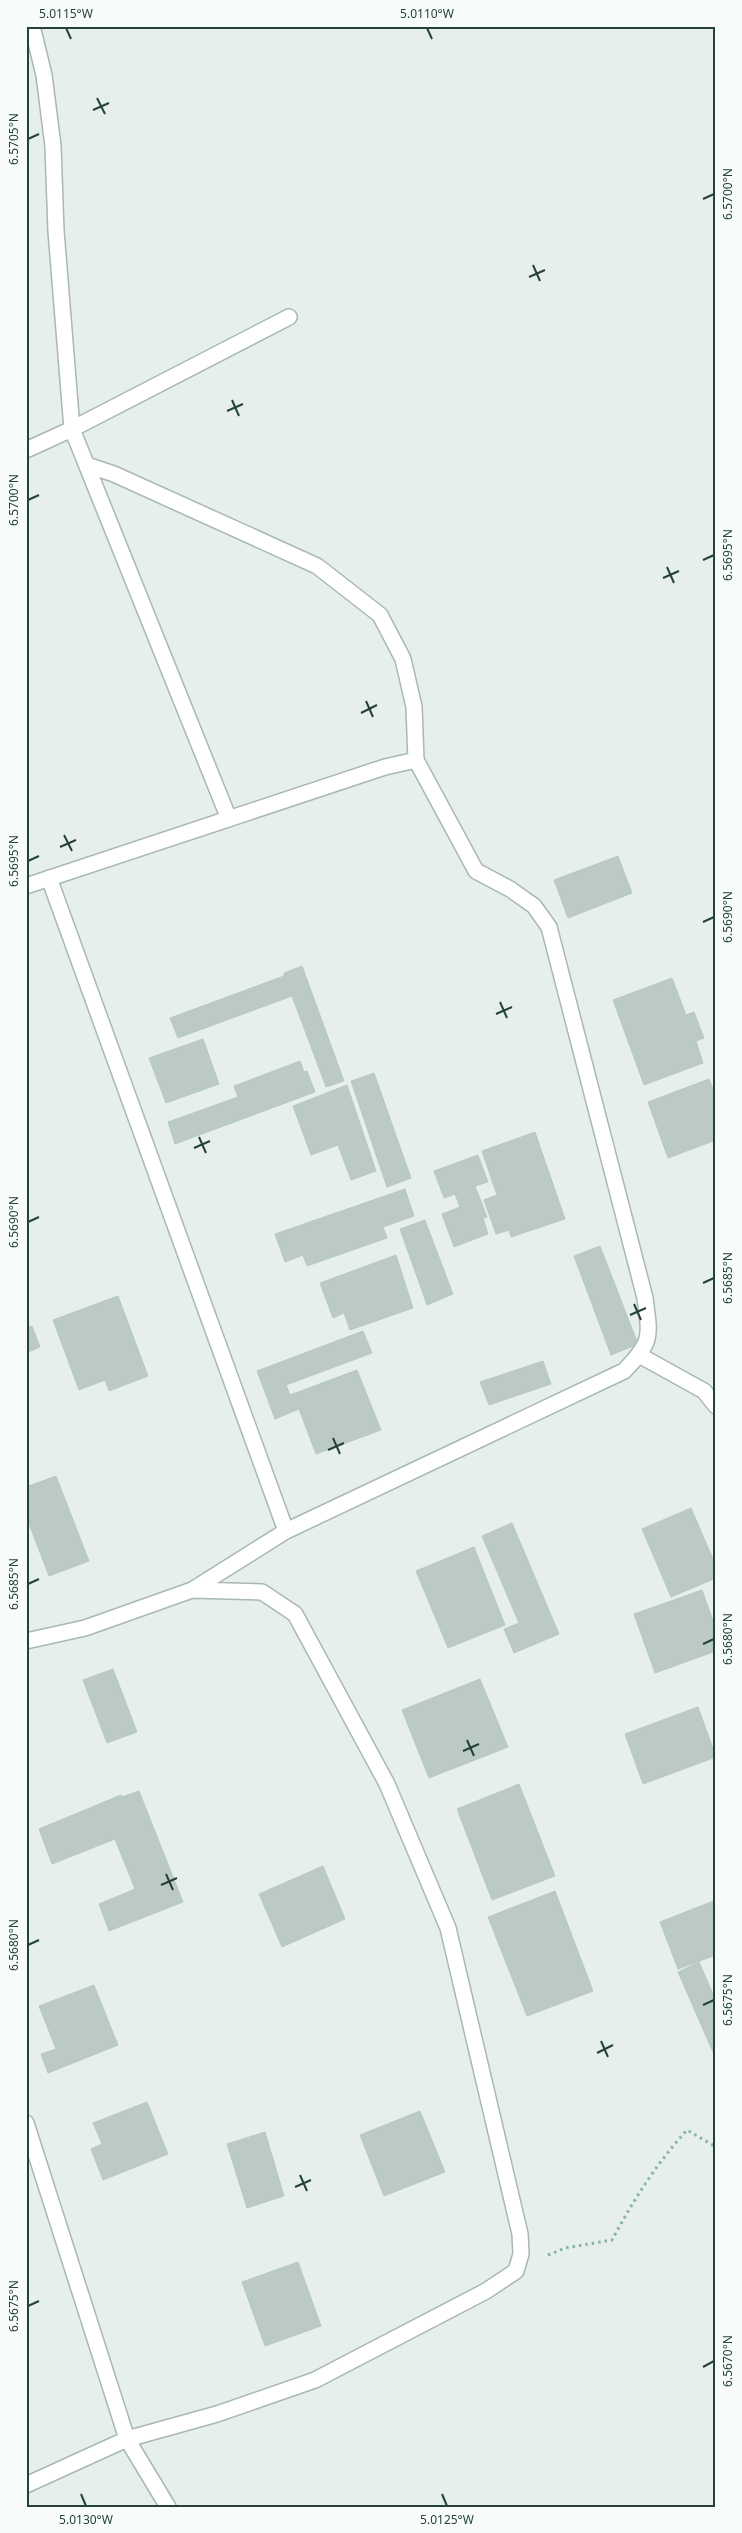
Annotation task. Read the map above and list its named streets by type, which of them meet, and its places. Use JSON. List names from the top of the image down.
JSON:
{
  "coordinates": [
    "5.0115°W",
    "5.0110°W",
    "6.5705°N",
    "6.5700°N",
    "6.5695°N",
    "6.5690°N",
    "6.5685°N",
    "6.5680°N",
    "6.5675°N",
    "6.5670°N",
    "5.0130°W",
    "5.0125°W"
  ]
}
